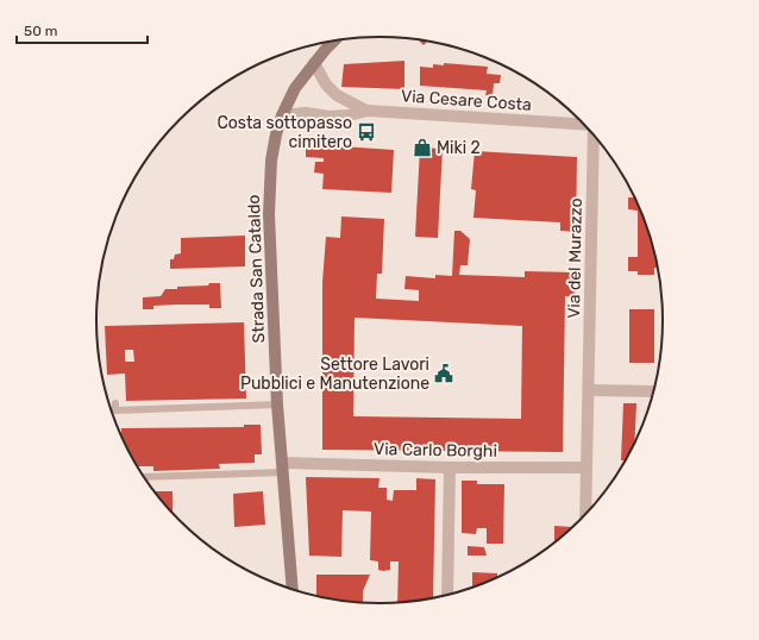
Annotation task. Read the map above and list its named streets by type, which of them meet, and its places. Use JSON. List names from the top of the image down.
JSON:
{
  "streets": {
    "street": [
      "Via Cesare Costa",
      "Via del Murazzo",
      "Strada San Cataldo",
      "Via Carlo Borghi"
    ]
  },
  "crossings": [
    ["Via Cesare Costa", "Strada San Cataldo"],
    ["Via del Murazzo", "Via Carlo Borghi"],
    ["Strada San Cataldo", "Via Carlo Borghi"]
  ],
  "places": {
    "bus stop": ["Costa sottopasso cimitero"],
    "shop": ["Miki 2"],
    "public building": ["Settore Lavori Pubblici e Manutenzione"]
  },
  "scale_bar": "50 m"
}
